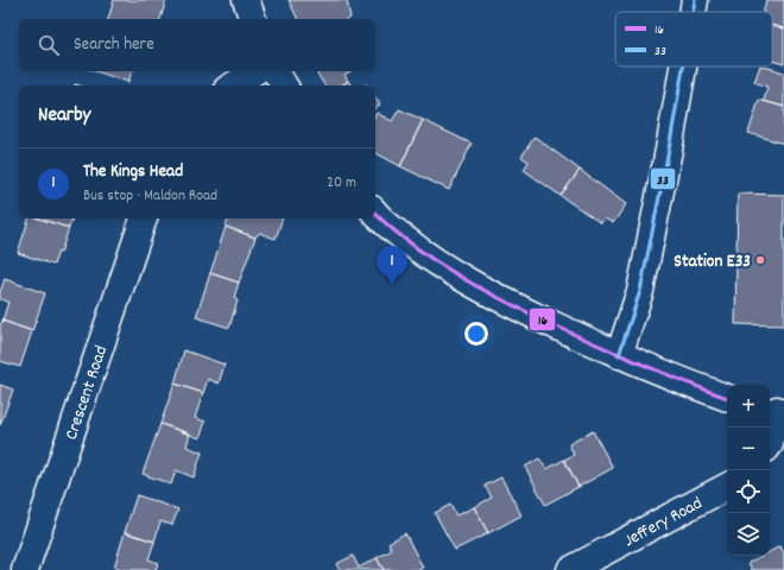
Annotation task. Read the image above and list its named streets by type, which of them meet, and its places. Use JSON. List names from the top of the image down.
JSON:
{
  "streets": {
    "street": ["Crescent Road", "Jeffery Road"]
  },
  "places": ["Station E33"],
  "lines": ["transit line 33", "transit line 16"],
  "legend": ["16", "33"],
  "page": {
    "search": "Search here",
    "heading": "Nearby",
    "list": [
      {
        "mark": "1",
        "name": "The Kings Head",
        "note": "Bus stop · Maldon Road",
        "value": "20 m"
      }
    ],
    "pins": "1",
    "map_buttons": ["+", "−"]
  }
}
